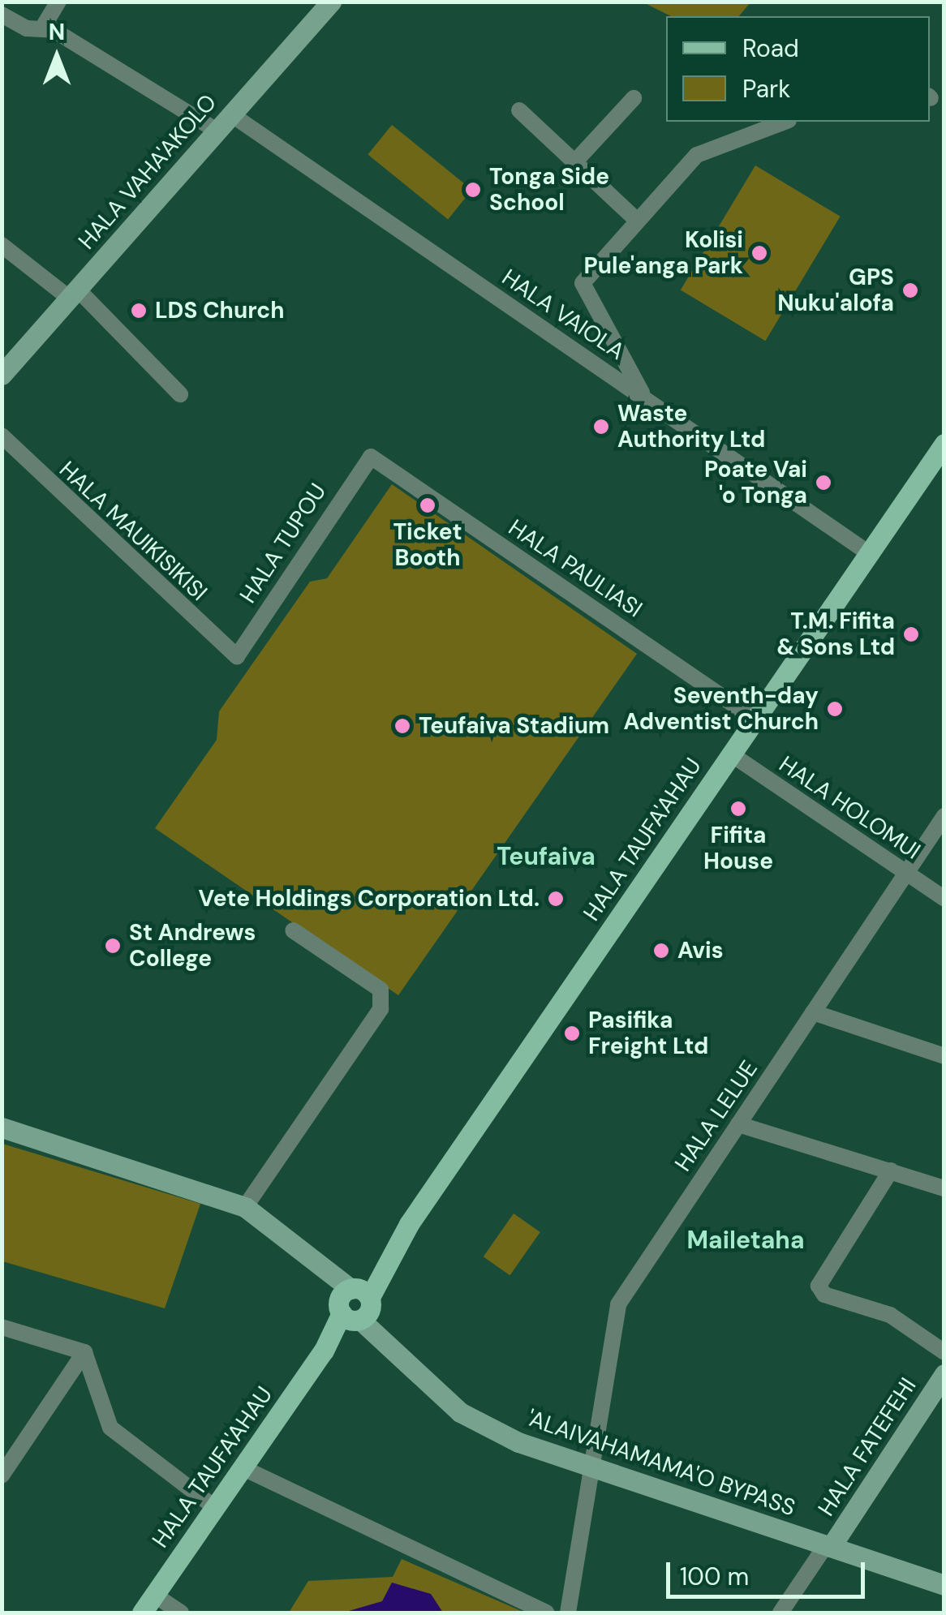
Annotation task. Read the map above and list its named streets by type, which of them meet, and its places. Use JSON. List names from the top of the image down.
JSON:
{
  "streets": {
    "main road": [
      "HALA VAHA'AKOLO",
      "HALA TAUFA'AHAU",
      "HALA FATEFEHI",
      "'ALAIVAHAMAMA'O BYPASS"
    ],
    "street": [
      "HALA VAIOLA",
      "HALA MAUIKISIKISI",
      "HALA TUPOU",
      "HALA PAULIASI",
      "HALA HOLOMUI",
      "HALA LELUE"
    ]
  },
  "crossings": [
    ["HALA VAHA'AKOLO", "HALA VAIOLA"],
    ["HALA VAIOLA", "HALA TAUFA'AHAU"],
    ["HALA MAUIKISIKISI", "HALA TUPOU"],
    ["HALA TUPOU", "HALA PAULIASI"],
    ["HALA PAULIASI", "HALA TAUFA'AHAU"],
    ["HALA HOLOMUI", "HALA TAUFA'AHAU"],
    ["HALA HOLOMUI", "HALA LELUE"],
    ["HALA TAUFA'AHAU", "'ALAIVAHAMAMA'O BYPASS"],
    ["HALA LELUE", "'ALAIVAHAMAMA'O BYPASS"],
    ["HALA FATEFEHI", "'ALAIVAHAMAMA'O BYPASS"]
  ],
  "districts": ["Teufaiva", "Mailetaha"],
  "places": [
    "Tonga Side School",
    "Kolisi Pule'anga Park",
    "GPS Nuku'alofa",
    "LDS Church",
    "Waste Authority Ltd",
    "Poate Vai 'o Tonga",
    "Ticket Booth",
    "T.M. Fifita & Sons Ltd",
    "Seventh-day Adventist Church",
    "Teufaiva Stadium",
    "Fifita House",
    "Vete Holdings Corporation Ltd.",
    "St Andrews College",
    "Avis",
    "Pasifika Freight Ltd"
  ],
  "legend": ["Road", "Park"],
  "scale_bar": "100 m",
  "north": "top"
}
